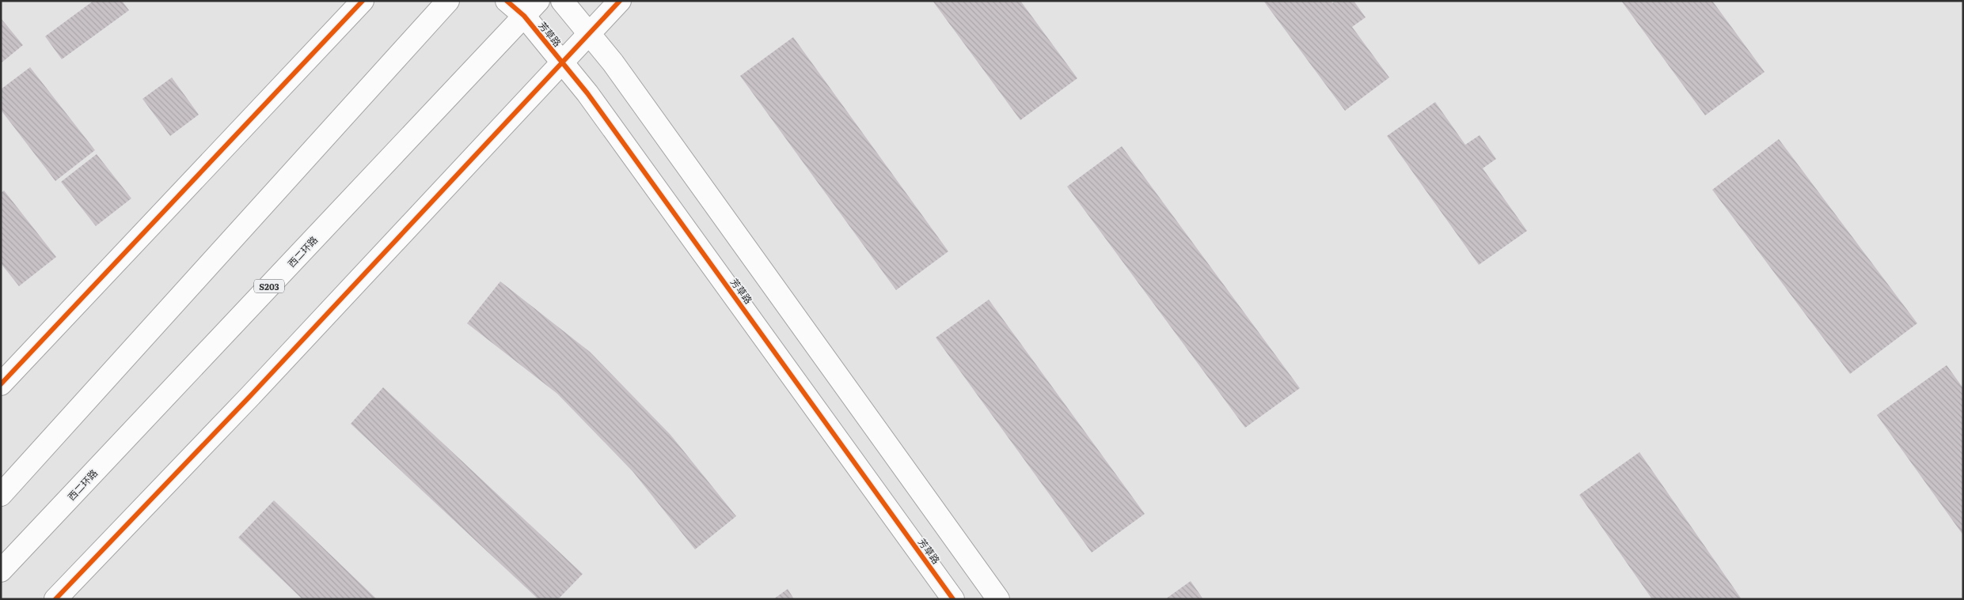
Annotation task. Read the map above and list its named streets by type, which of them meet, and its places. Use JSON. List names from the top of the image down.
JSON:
{
  "streets": {
    "street": ["芳草路", "西二环路", "S203"]
  },
  "crossings": [
    ["芳草路", "西二环路"]
  ]
}
